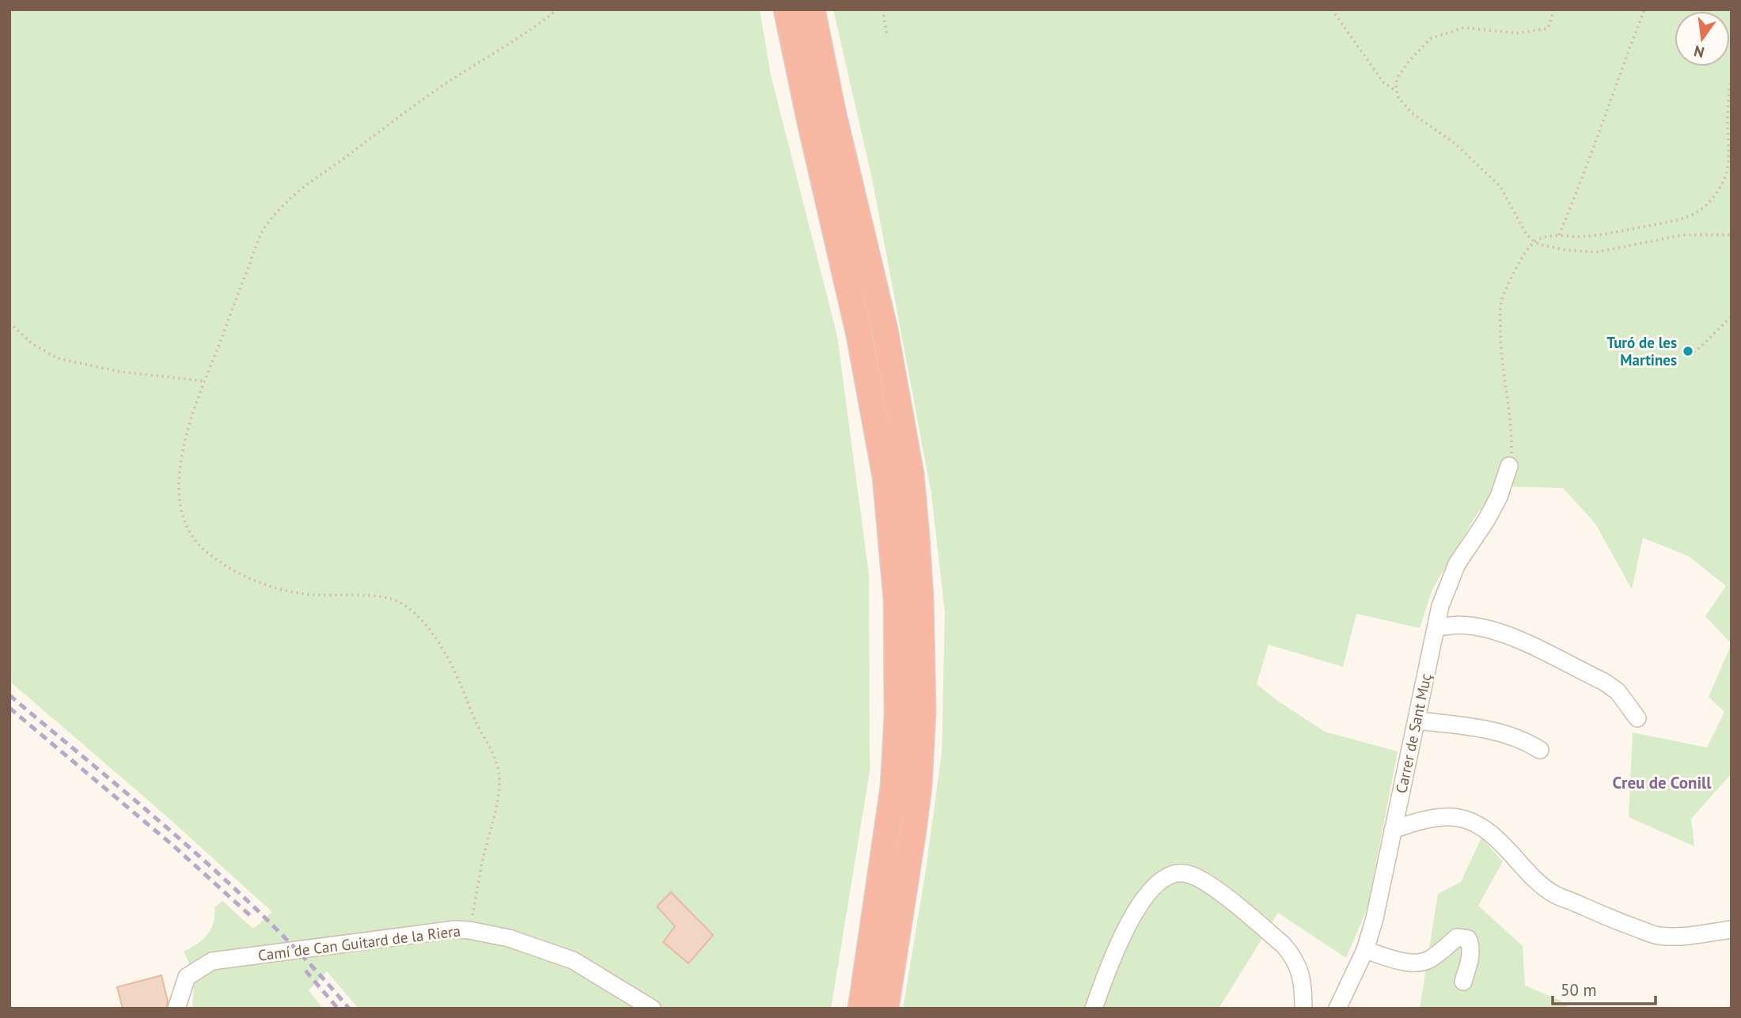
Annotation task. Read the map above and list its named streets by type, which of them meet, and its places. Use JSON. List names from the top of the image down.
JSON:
{
  "streets": {
    "street": ["Carrer de Sant Muç", "Camí de Can Guitard de la Riera"]
  },
  "districts": ["Creu de Conill"],
  "places": ["Turó de les Martines"],
  "scale_bar": "50 m",
  "north": "bottom"
}
